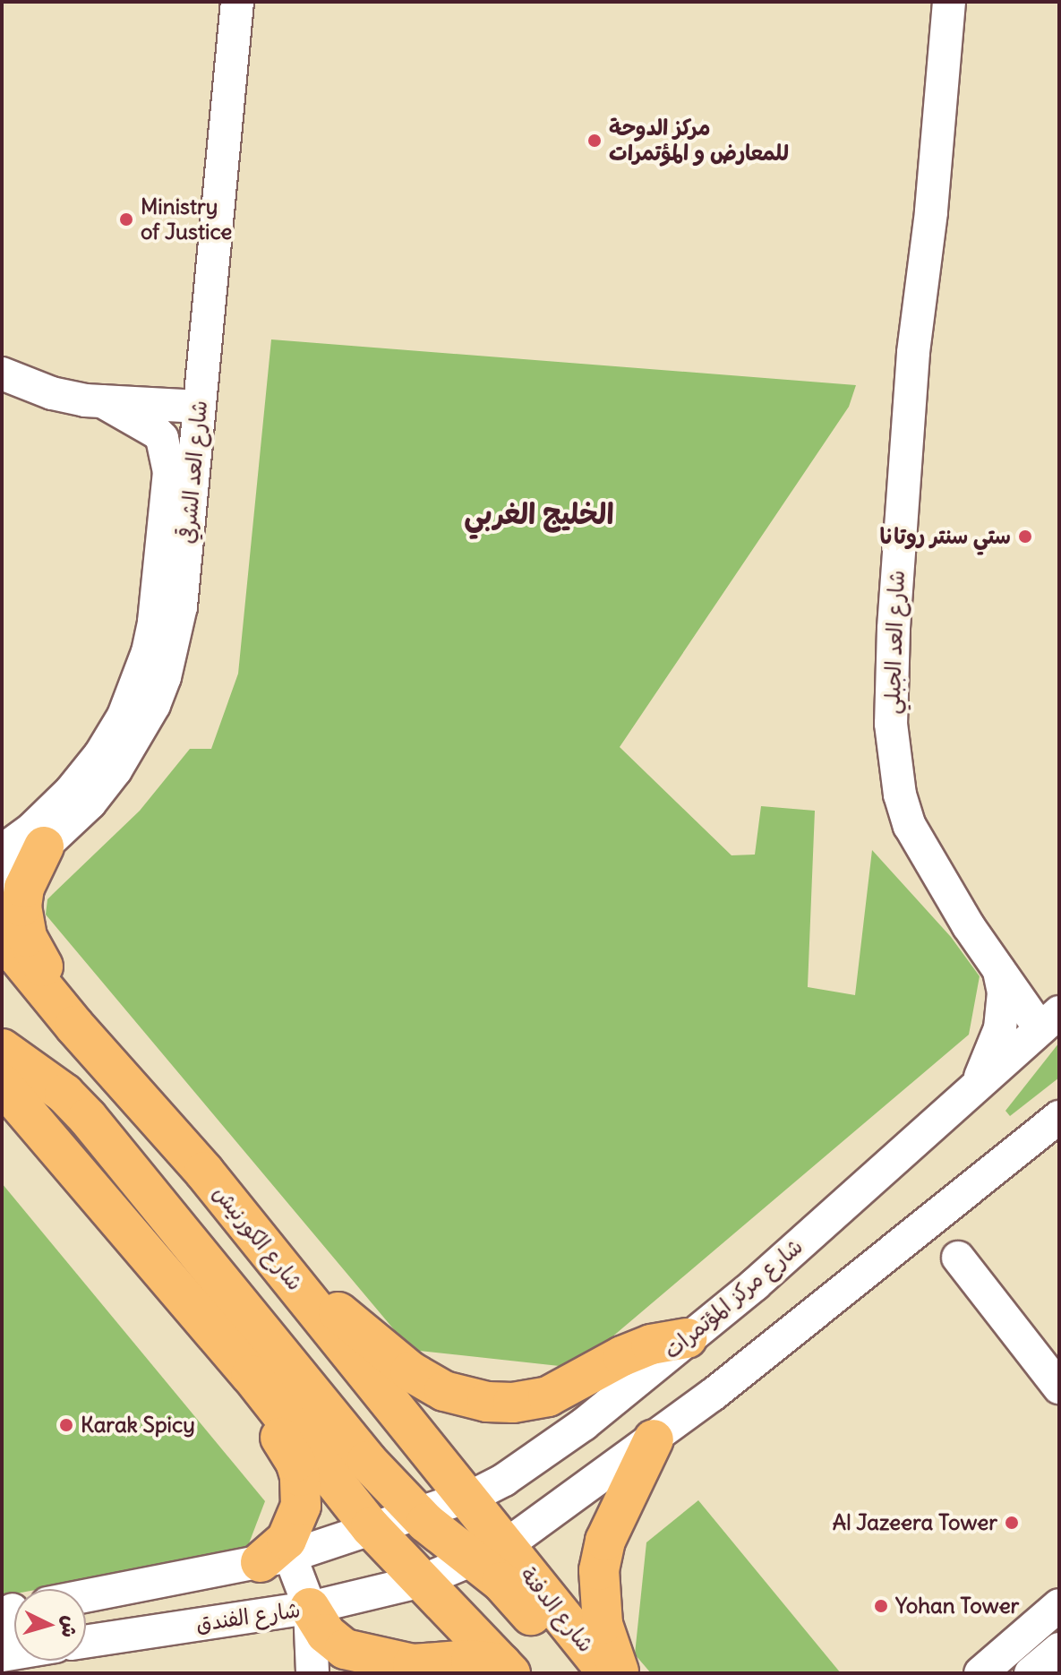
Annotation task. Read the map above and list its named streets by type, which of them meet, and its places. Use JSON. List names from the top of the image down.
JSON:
{
  "streets": {
    "main road": ["شارع الكورنيش", "شارع الدفنة"],
    "street": [
      "شارع العد الشرقي",
      "شارع العد الجبلي",
      "شارع مركز المؤتمرات",
      "شارع الفندق"
    ]
  },
  "crossings": [
    ["شارع العد الجبلي", "شارع مركز المؤتمرات"],
    ["شارع الكورنيش", "شارع مركز المؤتمرات"],
    ["شارع الكورنيش", "شارع الدفنة"]
  ],
  "districts": ["الخليج الغربي"],
  "places": [
    "مركز الدوحة للمعارض و المؤتمرات",
    "Ministry of Justice",
    "ستي سنتر روتانا",
    "Karak Spicy",
    "Al Jazeera Tower",
    "Yohan Tower"
  ],
  "north": "right"
}
